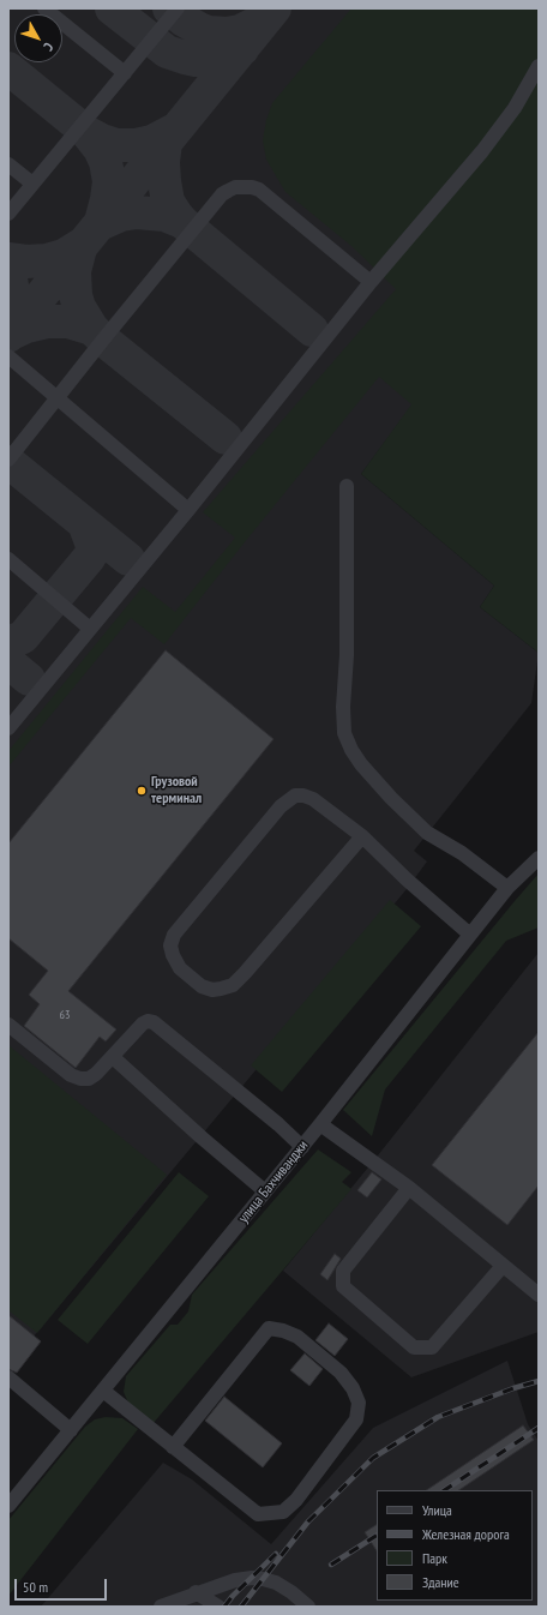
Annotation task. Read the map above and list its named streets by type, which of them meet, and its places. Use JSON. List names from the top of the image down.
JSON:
{
  "streets": {
    "street": ["улица Бахчиванджи"]
  },
  "places": ["Грузовой терминал"],
  "house_numbers": ["63"],
  "legend": [
    "Улица",
    "Железная дорога",
    "Парк",
    "Здание"
  ],
  "scale_bar": "50 m",
  "north": "bottom right"
}
